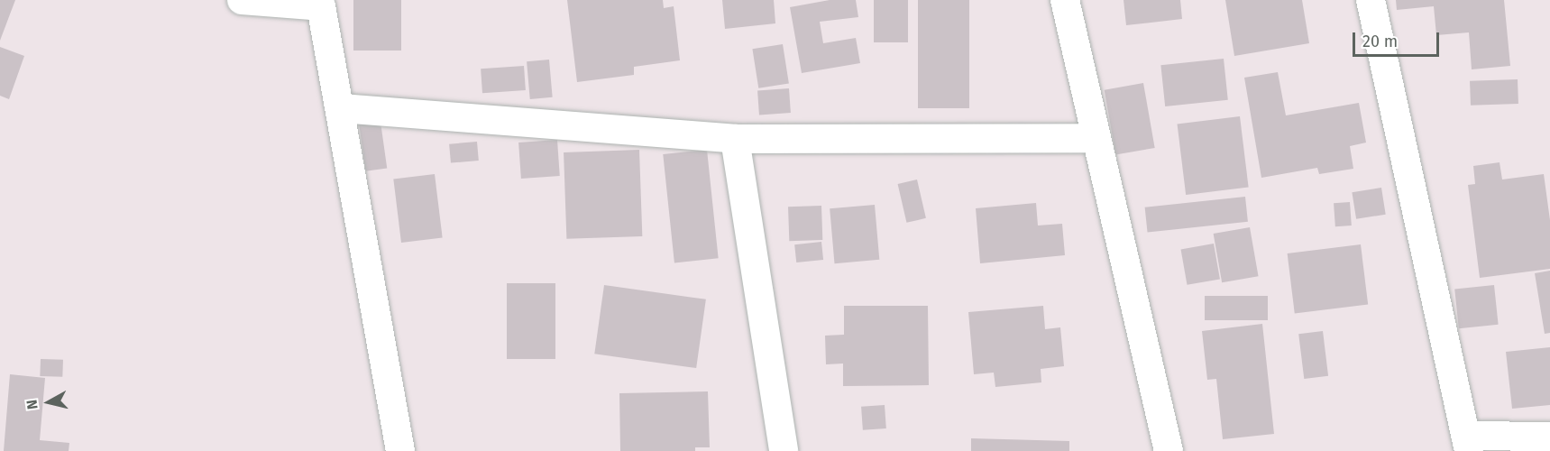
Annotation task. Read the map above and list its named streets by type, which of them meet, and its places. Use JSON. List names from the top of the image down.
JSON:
{
  "scale_bar": "20 m",
  "north": "left"
}
